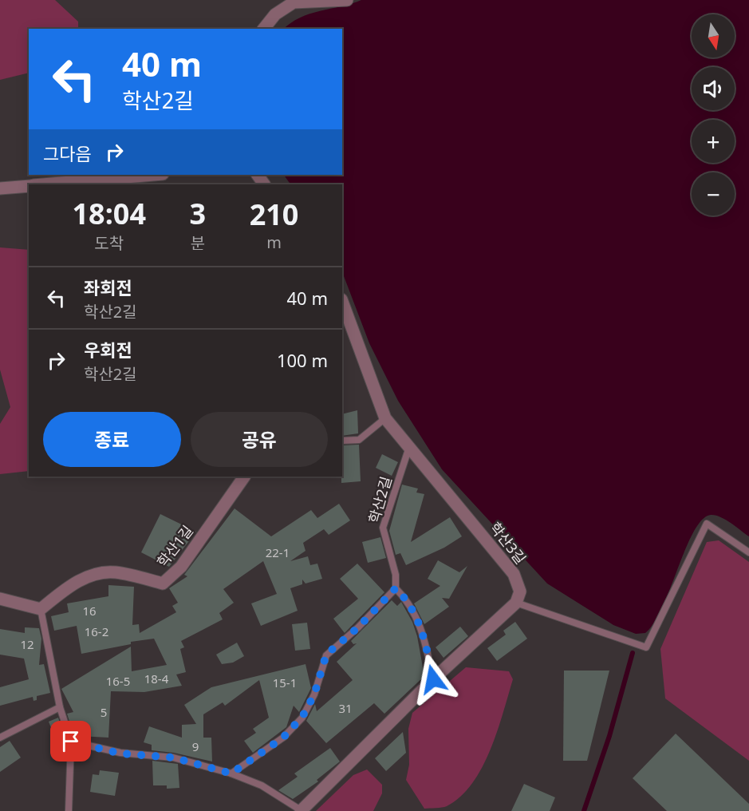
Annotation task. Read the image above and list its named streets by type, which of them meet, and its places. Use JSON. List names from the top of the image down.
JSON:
{
  "streets": {
    "street": ["학산3길", "학산1길"],
    "lane": ["학산2길"]
  },
  "crossings": [
    ["학산2길", "학산3길"]
  ],
  "house_numbers": [
    "22-1",
    "16",
    "16-2",
    "12",
    "18-4",
    "16-5",
    "15-1",
    "31",
    "5",
    "9"
  ],
  "north": "bottom",
  "page": {
    "map_buttons": ["+", "−"],
    "turn": ["40 m", "학산2길"],
    "then": "그다음",
    "eta": [
      "18:04",
      "도착",
      "3",
      "분",
      "210",
      "m"
    ],
    "list": [
      {
        "name": "좌회전",
        "note": "학산2길",
        "value": "40 m"
      },
      {
        "name": "우회전",
        "note": "학산2길",
        "value": "100 m"
      }
    ],
    "buttons": ["종료", "공유"]
  }
}
